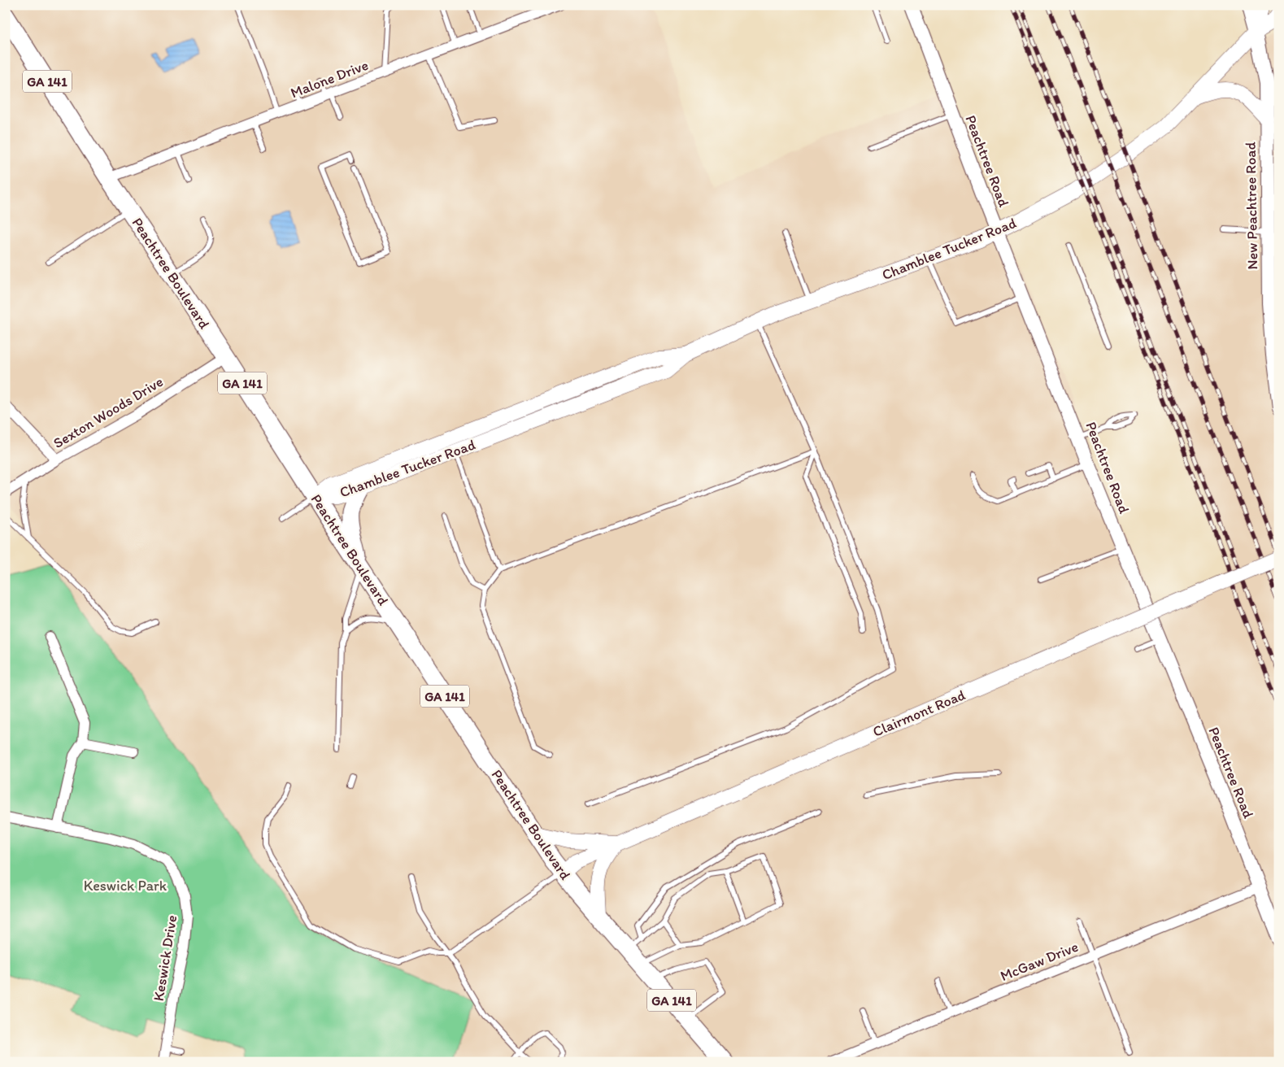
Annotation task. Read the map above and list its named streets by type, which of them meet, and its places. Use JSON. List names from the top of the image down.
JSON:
{
  "streets": {
    "highway": ["GA 141", "Peachtree Boulevard"],
    "main road": ["Chamblee Tucker Road", "Clairmont Road"],
    "street": [
      "Malone Drive",
      "Peachtree Road",
      "New Peachtree Road",
      "Sexton Woods Drive",
      "Keswick Drive",
      "McGaw Drive"
    ]
  },
  "crossings": [
    ["Malone Drive", "Peachtree Boulevard"],
    ["Peachtree Road", "Chamblee Tucker Road"],
    ["Peachtree Road", "McGaw Drive"],
    ["New Peachtree Road", "Chamblee Tucker Road"],
    ["Chamblee Tucker Road", "Peachtree Boulevard"],
    ["Peachtree Boulevard", "Sexton Woods Drive"],
    ["Peachtree Boulevard", "Clairmont Road"]
  ],
  "parks": ["Keswick Park"]
}
